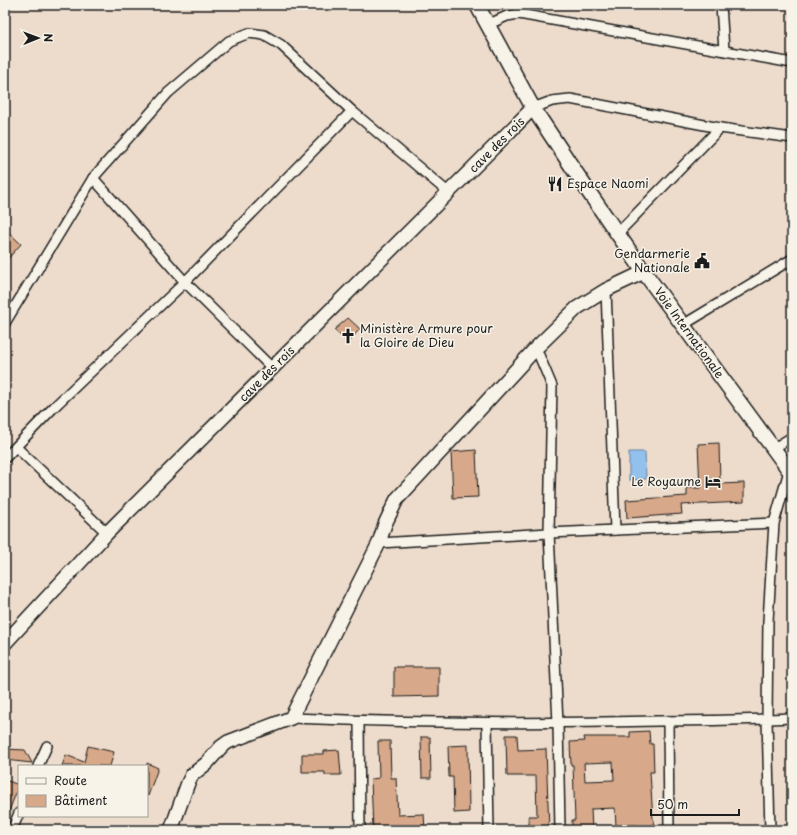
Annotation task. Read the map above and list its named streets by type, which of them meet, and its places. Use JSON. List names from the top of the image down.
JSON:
{
  "streets": {
    "main road": ["Voie Internationale"],
    "street": ["cave des rois"]
  },
  "crossings": [
    ["cave des rois", "Voie Internationale"]
  ],
  "places": {
    "restaurant": ["Espace Naomi"],
    "public building": ["Gendarmerie Nationale"],
    "church": ["Ministère Armure pour la Gloire de Dieu"],
    "hotel": ["Le Royaume"]
  },
  "legend": ["Route", "Bâtiment"],
  "scale_bar": "50 m",
  "north": "right"
}
